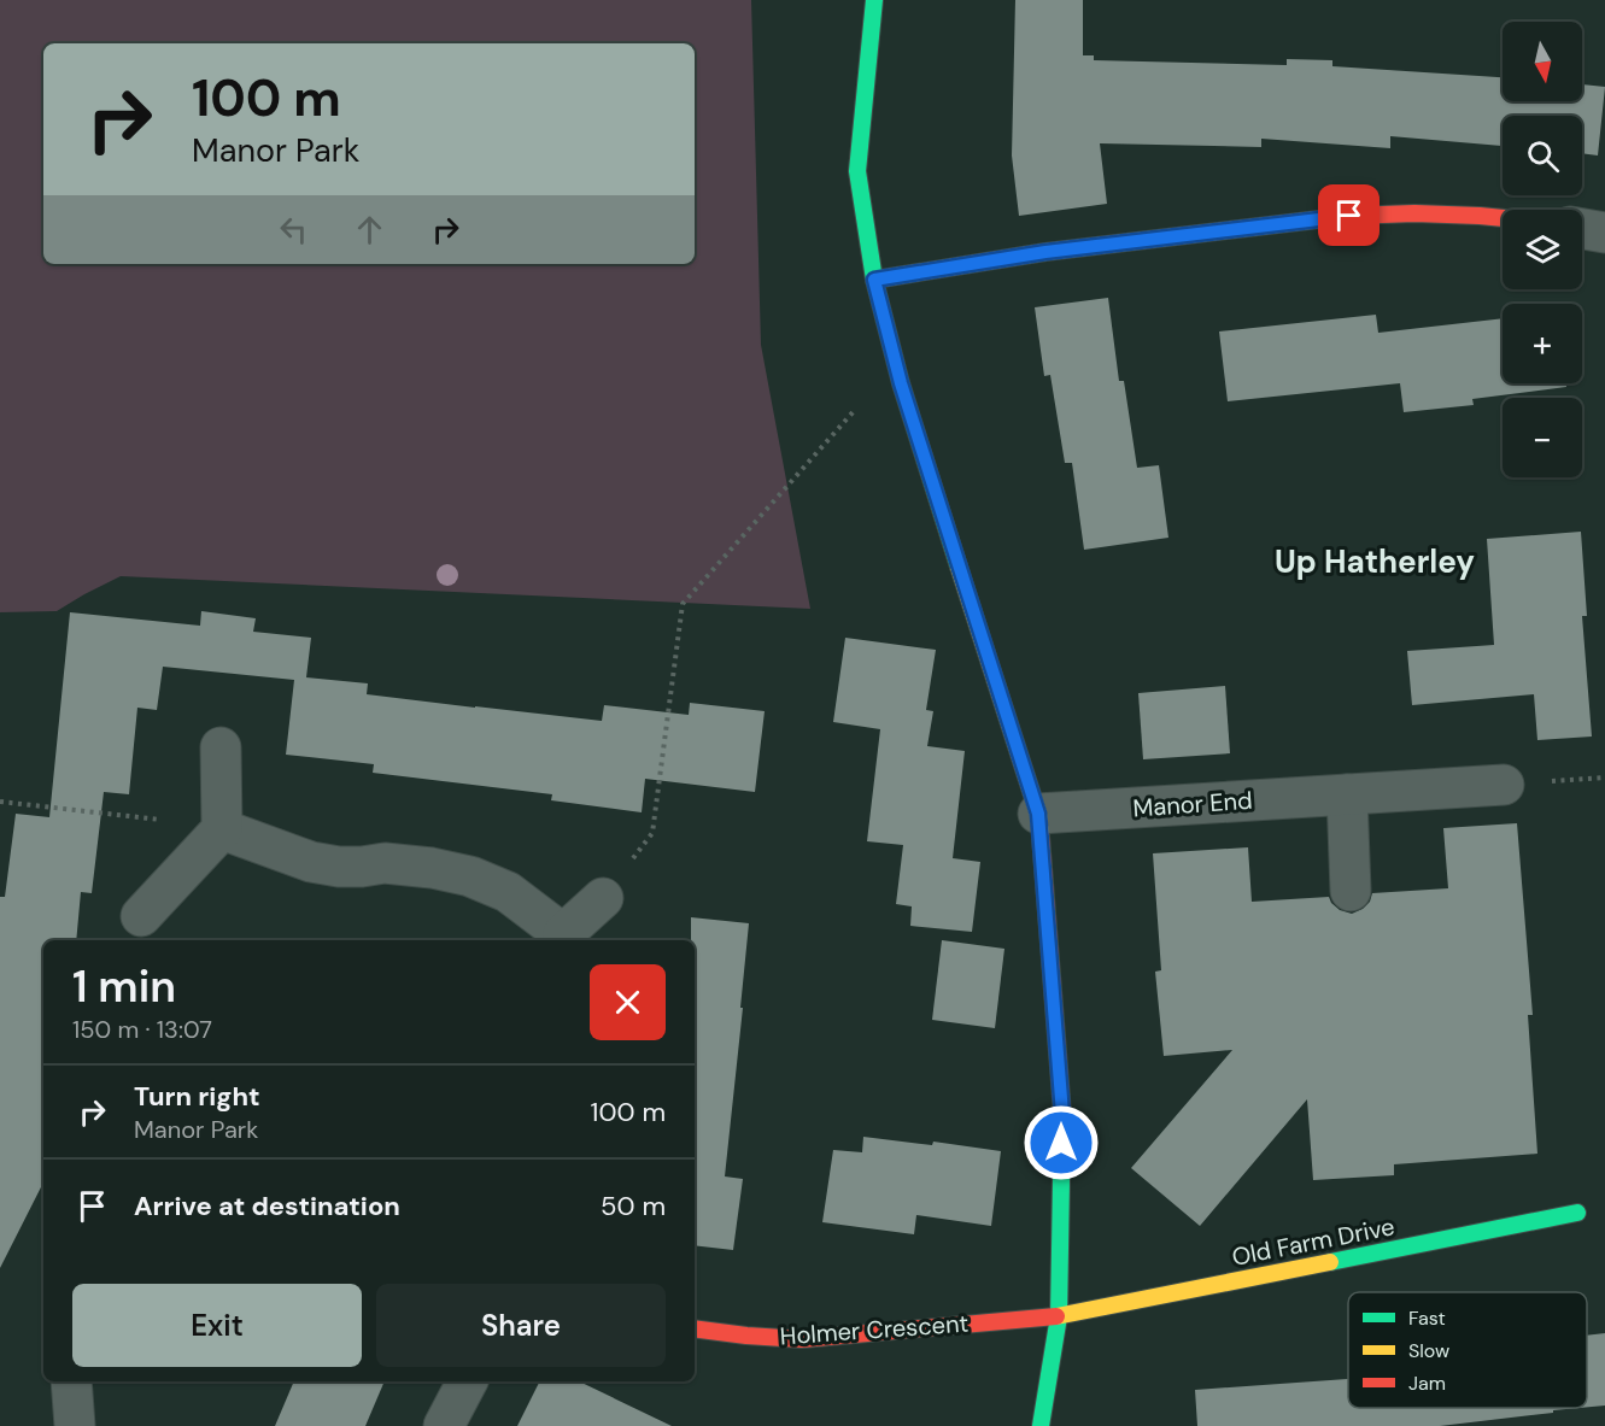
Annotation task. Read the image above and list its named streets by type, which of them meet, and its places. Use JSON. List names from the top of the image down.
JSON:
{
  "streets": {
    "street": ["Manor End", "Old Farm Drive", "Holmer Crescent"]
  },
  "crossings": [
    ["Old Farm Drive", "Holmer Crescent"]
  ],
  "districts": ["Up Hatherley"],
  "legend": ["Fast", "Slow", "Jam"],
  "north": "bottom",
  "page": {
    "map_buttons": ["+", "−"],
    "turn": ["100 m", "Manor Park"],
    "heading": ["1 min", "150 m · 13:07"],
    "list": [
      {
        "name": "Turn right",
        "note": "Manor Park",
        "value": "100 m"
      },
      {
        "name": "Arrive at destination",
        "value": "50 m"
      }
    ],
    "buttons": ["Exit", "Share"]
  }
}
